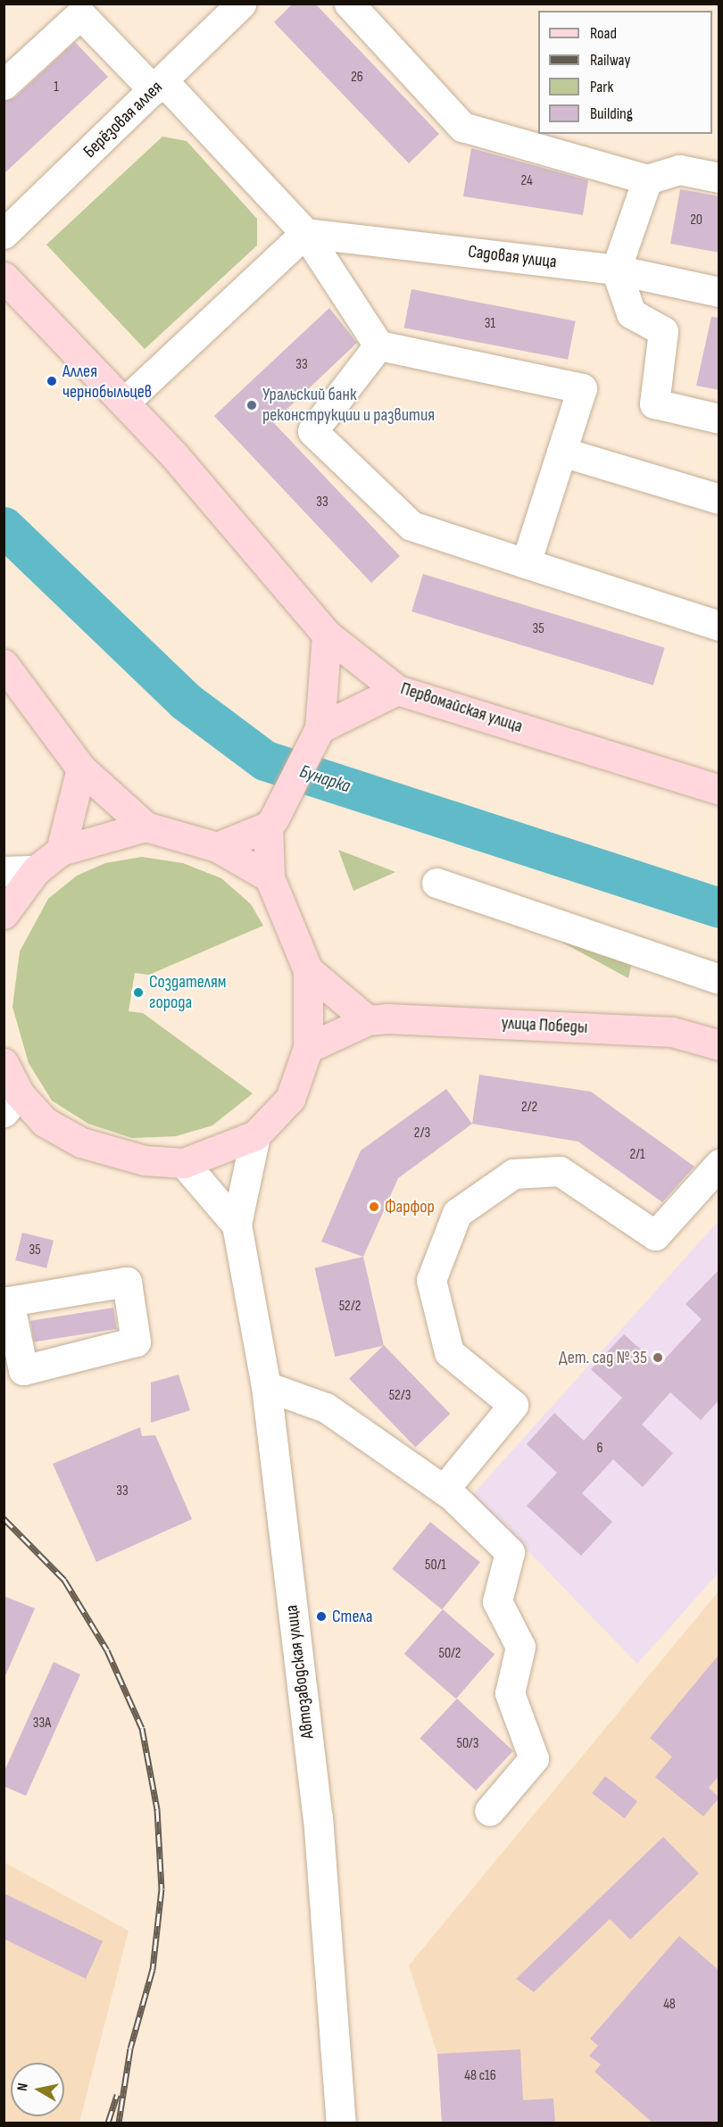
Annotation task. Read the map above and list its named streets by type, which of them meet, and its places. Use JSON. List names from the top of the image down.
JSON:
{
  "streets": {
    "main road": ["Первомайская улица", "улица Победы"],
    "street": ["Берёзовая аллея", "Садовая улица", "Автозаводская улица"]
  },
  "water": ["Бунарка"],
  "places": [
    "Аллея чернобыльцев",
    "Уральский банк реконструкции и развития",
    "Создателям города",
    "Фарфор",
    "Дет. сад № 35",
    "Стела"
  ],
  "house_numbers": [
    "26",
    "1",
    "24",
    "20",
    "31",
    "33",
    "33",
    "35",
    "2/2",
    "2/3",
    "2/1",
    "35",
    "52/2",
    "52/3",
    "6",
    "33",
    "50/1",
    "50/2",
    "33А",
    "50/3",
    "48",
    "48 с16"
  ],
  "legend": [
    "Road",
    "Railway",
    "Park",
    "Building"
  ],
  "north": "left"
}
